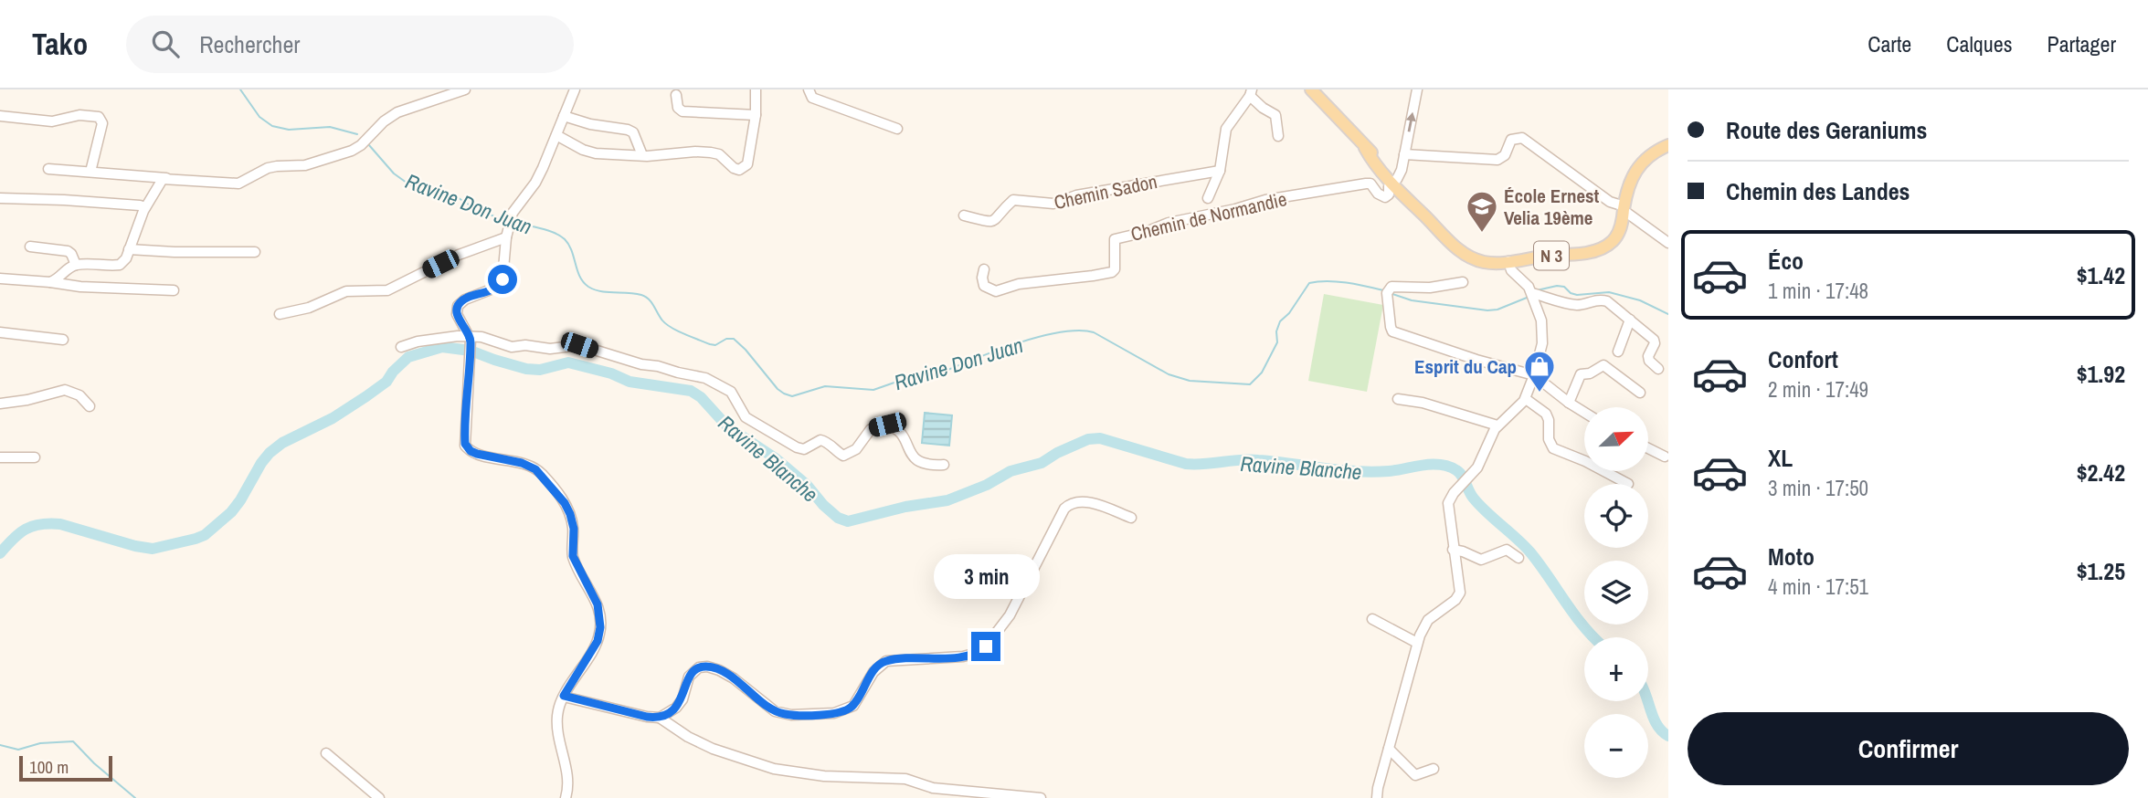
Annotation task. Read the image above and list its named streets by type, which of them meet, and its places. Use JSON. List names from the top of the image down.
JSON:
{
  "streets": {
    "main road": ["N 3"],
    "street": ["Chemin Sadon", "Chemin de Normandie"]
  },
  "crossings": [
    ["Chemin de Normandie", "N 3"]
  ],
  "water": ["Ravine Don Juan", "Ravine Blanche"],
  "places": {
    "school or university": ["École Ernest Velia 19ème"],
    "shop": ["Esprit du Cap"]
  },
  "scale_bar": "100 m",
  "north": "top right",
  "page": {
    "header": "Tako",
    "search": "Rechercher",
    "nav": ["Carte", "Calques", "Partager"],
    "banner": ["Route des Geraniums", "Chemin des Landes"],
    "list": [
      {
        "name": "Éco",
        "note": "1 min · 17:48",
        "value": "$1.42"
      },
      {
        "name": "Confort",
        "note": "2 min · 17:49",
        "value": "$1.92"
      },
      {
        "name": "XL",
        "note": "3 min · 17:50",
        "value": "$2.42"
      },
      {
        "name": "Moto",
        "note": "4 min · 17:51",
        "value": "$1.25"
      }
    ],
    "map_buttons": ["+", "−"],
    "bubble": "3 min",
    "buttons": "Confirmer",
    "scale": "100 m"
  }
}
